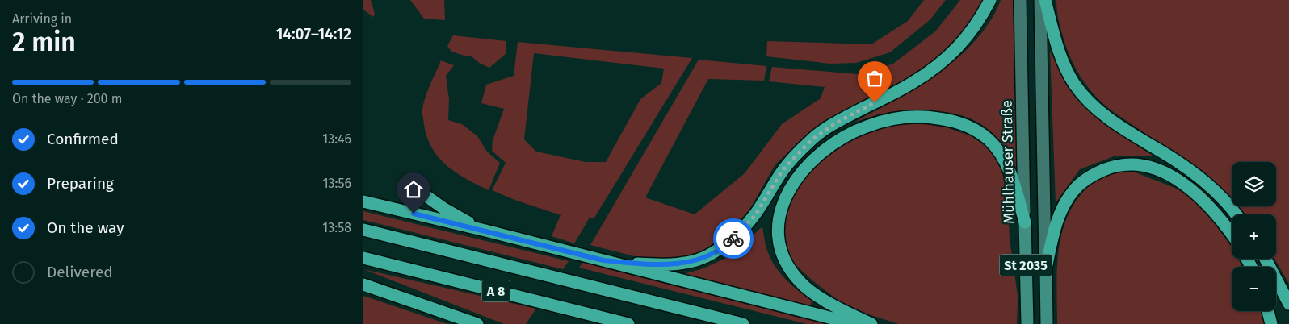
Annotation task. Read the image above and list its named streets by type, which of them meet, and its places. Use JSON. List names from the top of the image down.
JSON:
{
  "streets": {
    "highway": ["A 8"],
    "main road": ["Mühlhauser Straße", "St 2035"]
  },
  "page": {
    "heading": ["2 min", "Arriving in", "14:07–14:12"],
    "bar": "On the way · 200 m",
    "list": [
      ["Confirmed", "13:46"],
      ["Preparing", "13:56"],
      ["On the way", "13:58"],
      "Delivered"
    ],
    "map_buttons": ["+", "−"]
  }
}
